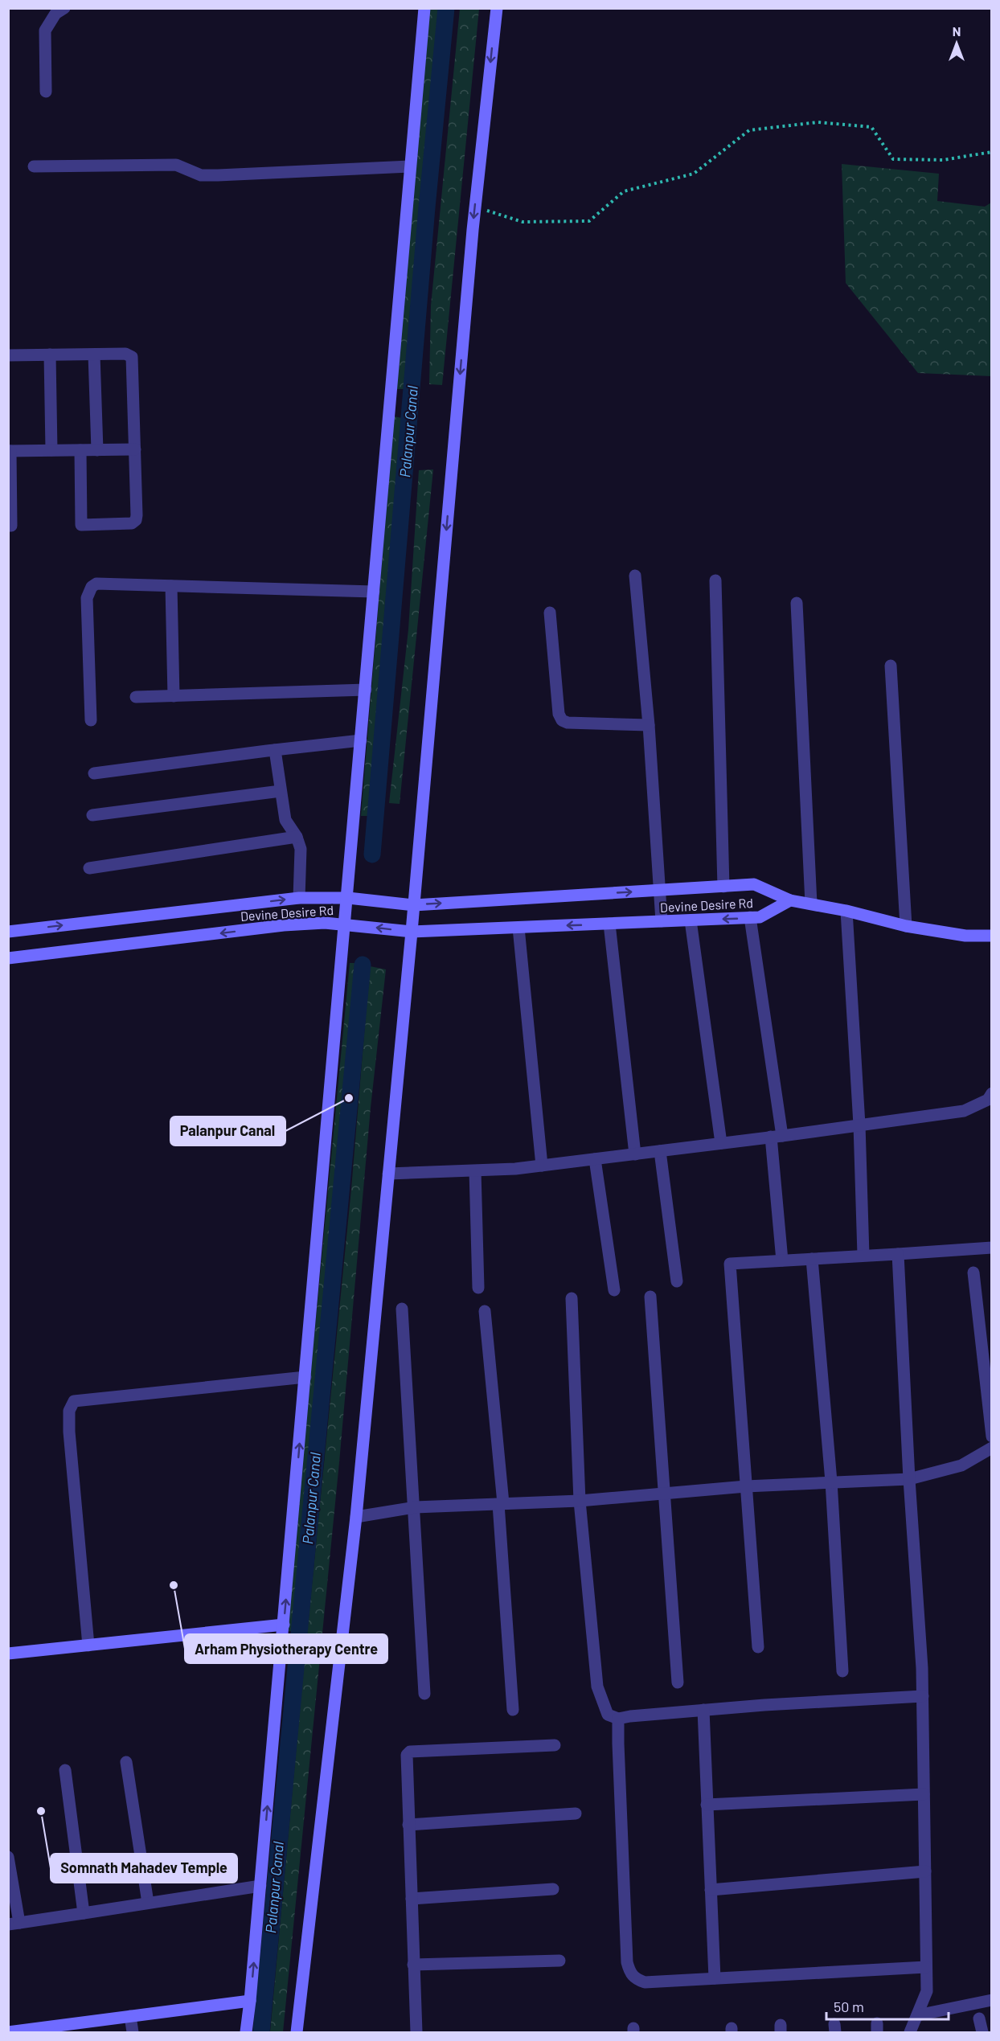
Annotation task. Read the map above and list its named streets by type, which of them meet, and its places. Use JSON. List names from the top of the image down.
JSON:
{
  "streets": {
    "street": ["Devine Desire Rd"]
  },
  "water": ["Palanpur Canal"],
  "places": ["Palanpur Canal", "Arham Physiotherapy Centre", "Somnath Mahadev Temple"],
  "scale_bar": "50 m",
  "north": "top"
}
